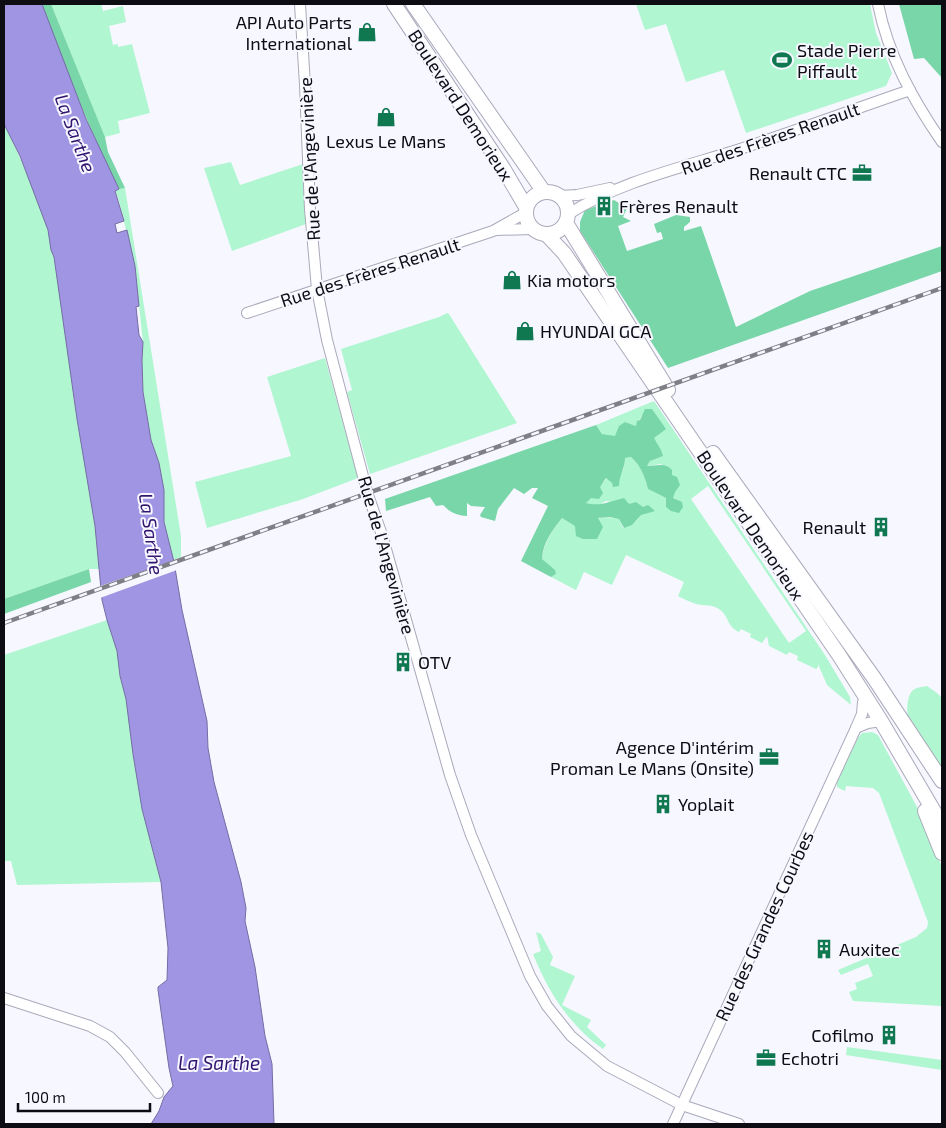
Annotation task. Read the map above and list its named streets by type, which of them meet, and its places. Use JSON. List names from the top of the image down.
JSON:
{
  "streets": {
    "main road": ["Boulevard Demorieux"],
    "street": ["Rue des Frères Renault", "Rue de l'Angevinière", "Rue des Grandes Courbes"]
  },
  "crossings": [
    ["Boulevard Demorieux", "Rue des Frères Renault"],
    ["Rue des Frères Renault", "Rue de l'Angevinière"],
    ["Rue de l'Angevinière", "Rue des Grandes Courbes"]
  ],
  "water": ["La Sarthe"],
  "places": {
    "shop": [
      "API Auto Parts International",
      "Lexus Le Mans",
      "Kia motors",
      "HYUNDAI GCA"
    ],
    "sports": ["Stade Pierre Piffault"],
    "office": ["Renault CTC", "Agence D'intérim Proman Le Mans (Onsite)", "Echotri"],
    "building": [
      "Frères Renault",
      "Renault",
      "OTV",
      "Yoplait",
      "Auxitec",
      "Cofilmo"
    ]
  },
  "scale_bar": "100 m"
}
